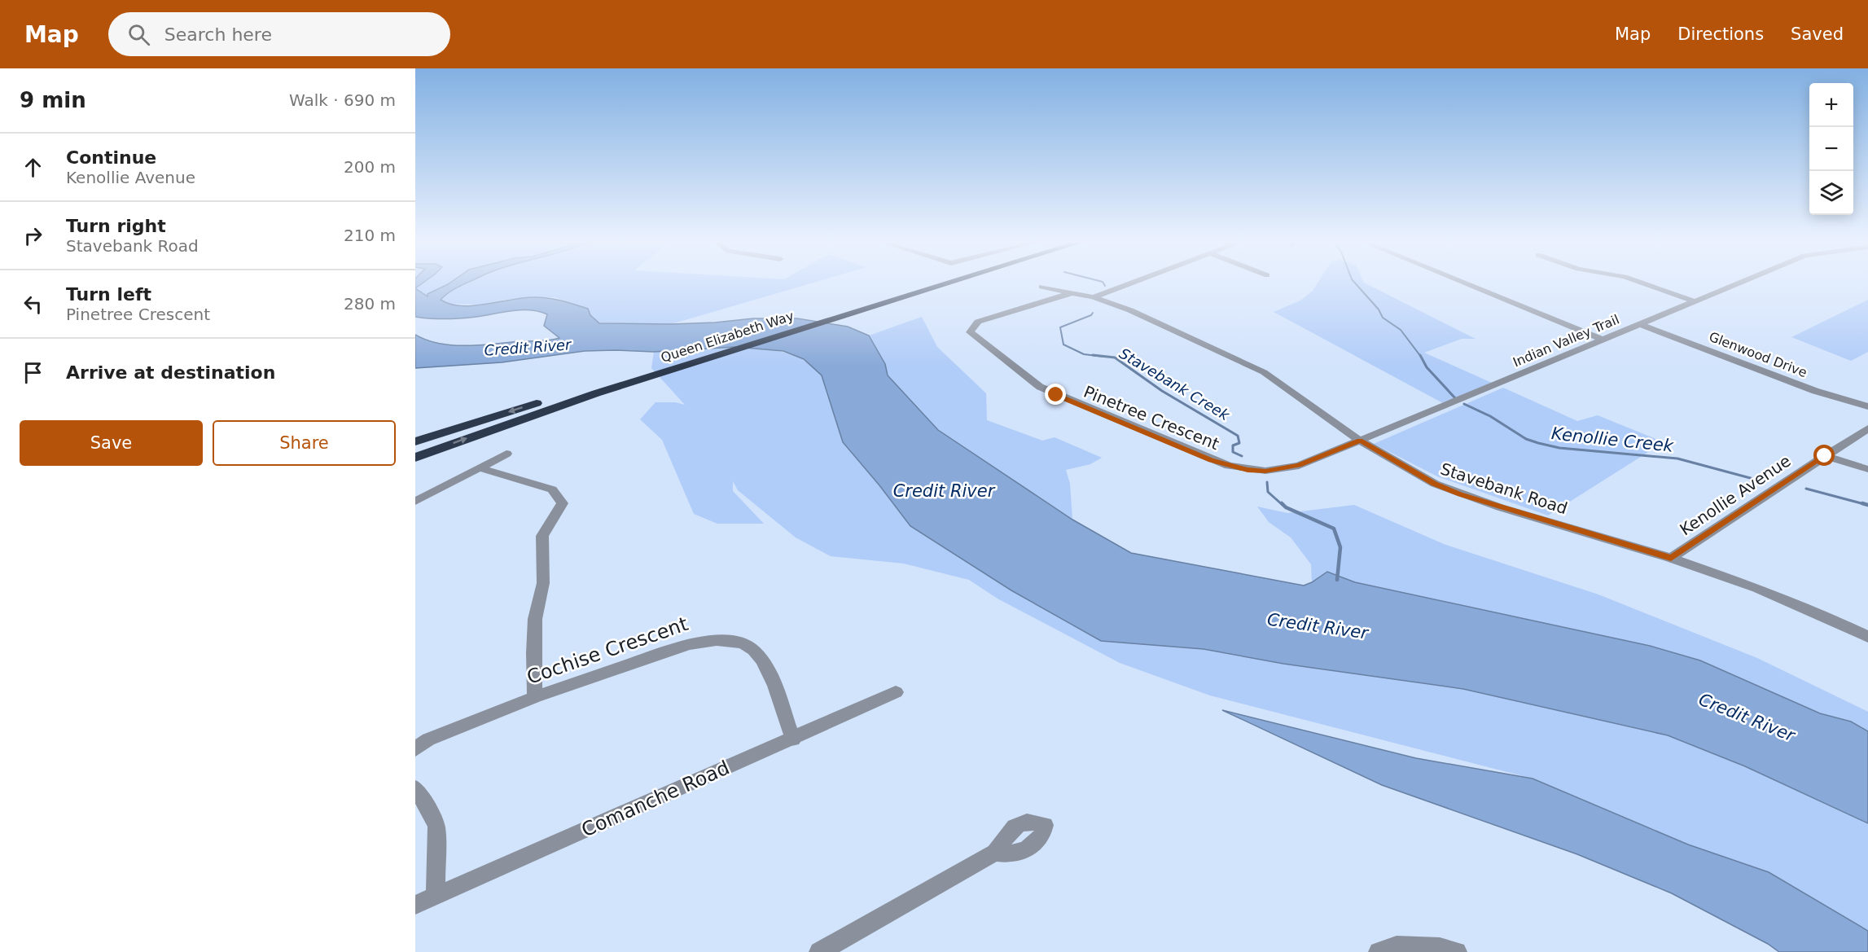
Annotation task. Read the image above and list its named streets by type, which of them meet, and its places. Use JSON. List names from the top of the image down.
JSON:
{
  "streets": {
    "highway": ["Queen Elizabeth Way"],
    "street": [
      "Indian Valley Trail",
      "Glenwood Drive",
      "Pinetree Crescent",
      "Stavebank Road",
      "Kenollie Avenue",
      "Cochise Crescent",
      "Comanche Road"
    ]
  },
  "crossings": [
    ["Indian Valley Trail", "Glenwood Drive"],
    ["Indian Valley Trail", "Pinetree Crescent"],
    ["Indian Valley Trail", "Stavebank Road"],
    ["Pinetree Crescent", "Stavebank Road"],
    ["Stavebank Road", "Kenollie Avenue"],
    ["Cochise Crescent", "Comanche Road"]
  ],
  "water": ["Credit River", "Stavebank Creek", "Kenollie Creek"],
  "page": {
    "header": "Map",
    "search": "Search here",
    "nav": ["Map", "Directions", "Saved"],
    "heading": ["9 min", "Walk · 690 m"],
    "map_buttons": ["+", "−"],
    "list": [
      ["Continue", "Kenollie Avenue", "200 m"],
      ["Turn right", "Stavebank Road", "210 m"],
      ["Turn left", "Pinetree Crescent", "280 m"],
      "Arrive at destination"
    ],
    "buttons": ["Save", "Share"]
  }
}
